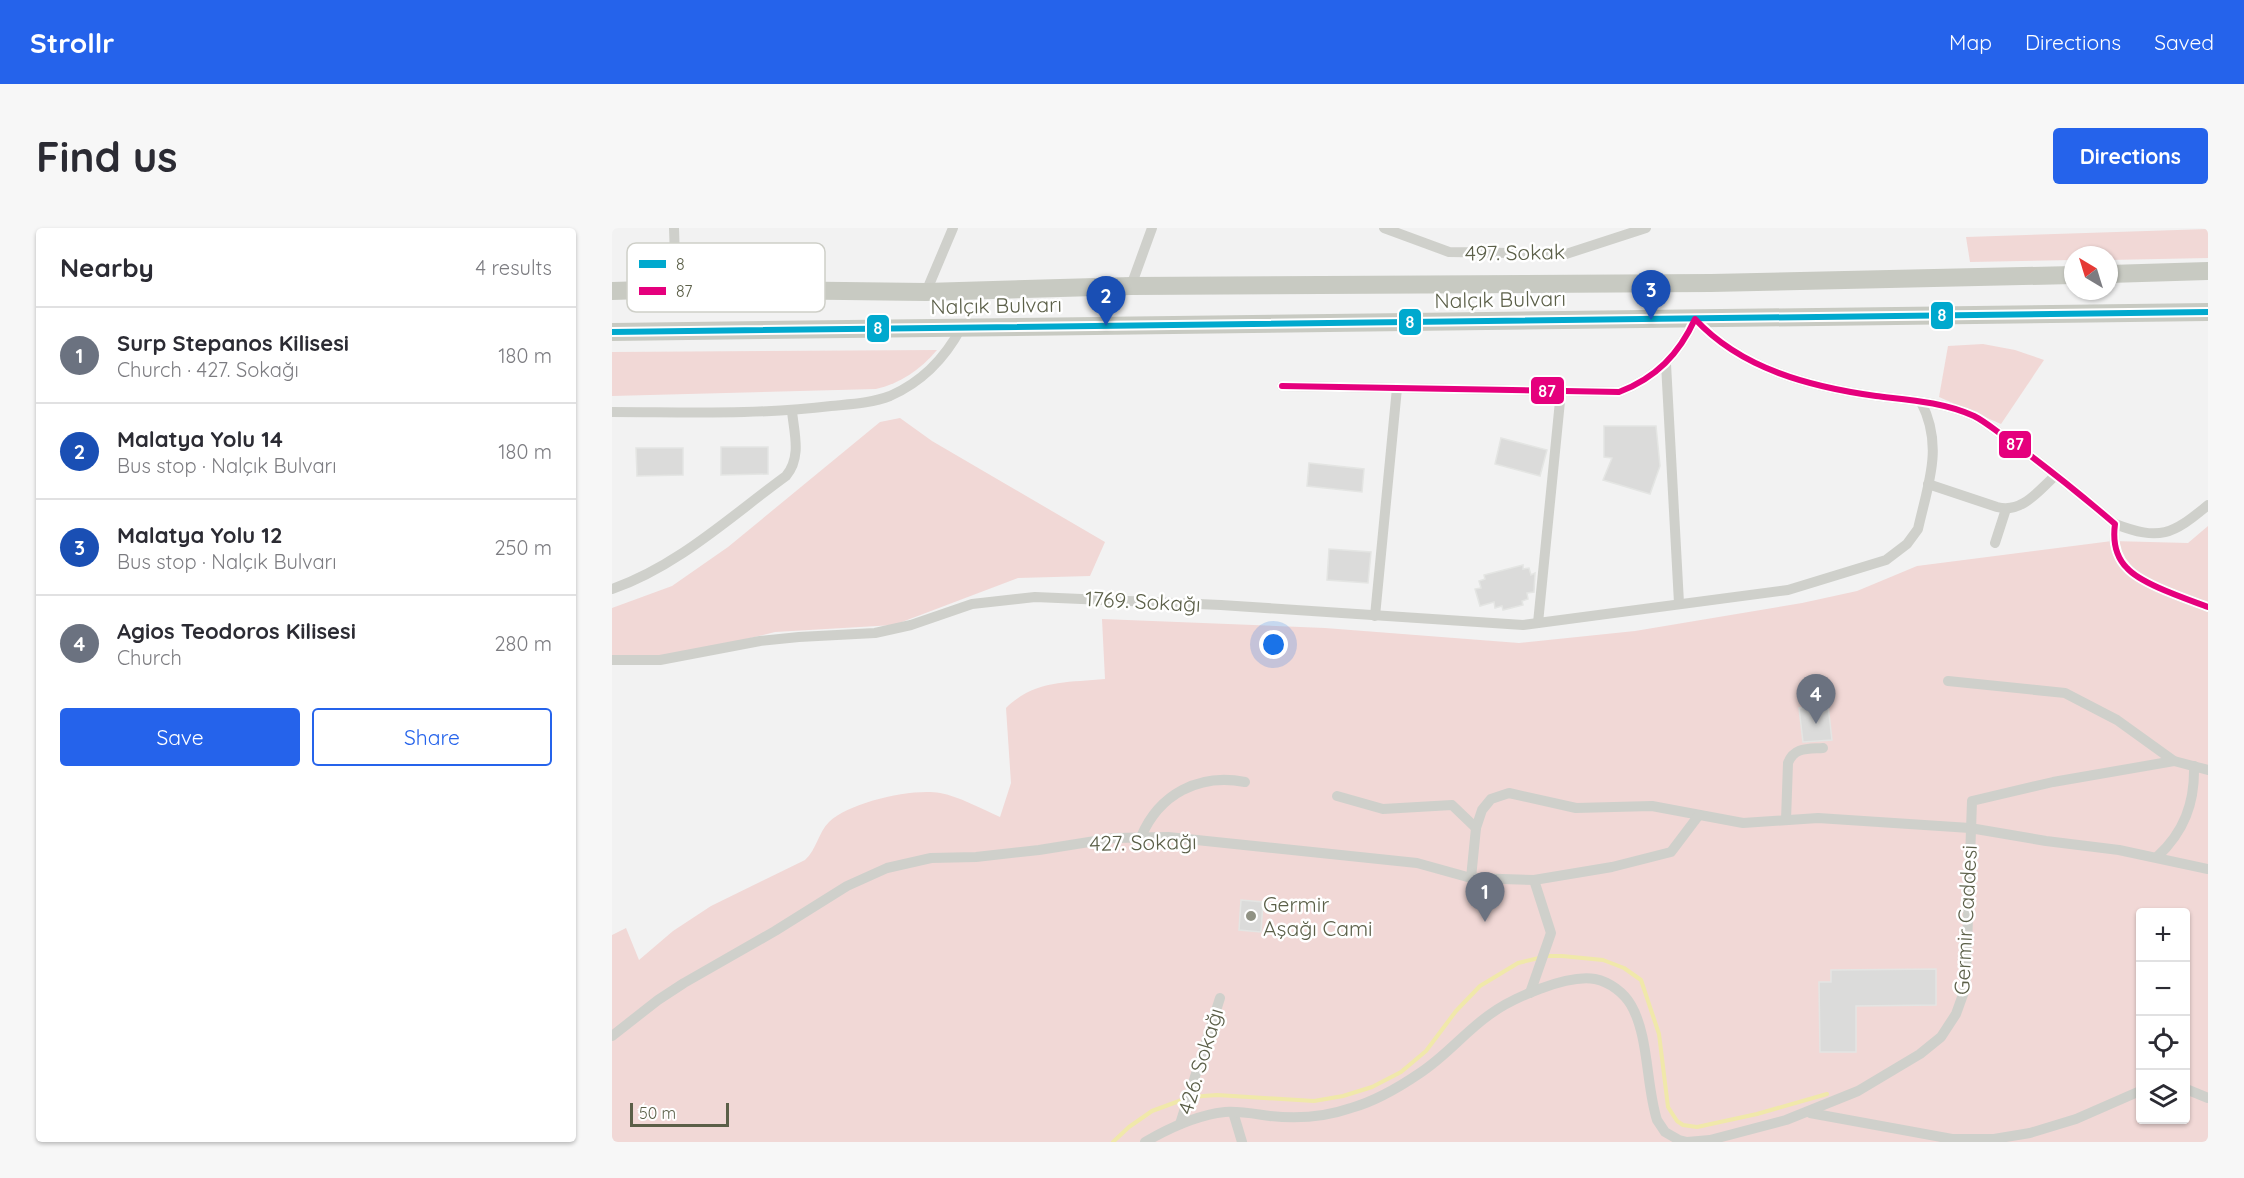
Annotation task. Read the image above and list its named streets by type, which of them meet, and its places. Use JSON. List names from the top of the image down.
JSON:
{
  "streets": {
    "highway": ["Nalçık Bulvarı"],
    "street": [
      "497. Sokak",
      "1769. Sokağı",
      "427. Sokağı",
      "Germir Caddesi",
      "426. Sokağı"
    ]
  },
  "crossings": [
    ["Germir Caddesi", "426. Sokağı"]
  ],
  "places": ["Germir Aşağı Cami"],
  "lines": ["transit line 8", "transit line 87"],
  "legend": ["8", "87"],
  "scale_bar": "50 m",
  "north": "top left",
  "page": {
    "header": "Strollr",
    "nav": ["Map", "Directions", "Saved"],
    "buttons": [
      "Directions",
      ["Save", "Share"]
    ],
    "title": "Find us",
    "heading": ["Nearby", "4 results"],
    "pins": [
      "3",
      "2",
      "4",
      "1"
    ],
    "list": [
      {
        "mark": "1",
        "name": "Surp Stepanos Kilisesi",
        "note": "Church · 427. Sokağı",
        "value": "180 m"
      },
      {
        "mark": "2",
        "name": "Malatya Yolu 14",
        "note": "Bus stop · Nalçık Bulvarı",
        "value": "180 m"
      },
      {
        "mark": "3",
        "name": "Malatya Yolu 12",
        "note": "Bus stop · Nalçık Bulvarı",
        "value": "250 m"
      },
      {
        "mark": "4",
        "name": "Agios Teodoros Kilisesi",
        "note": "Church",
        "value": "280 m"
      }
    ],
    "map_buttons": ["+", "−"],
    "scale": "50 m"
  }
}
